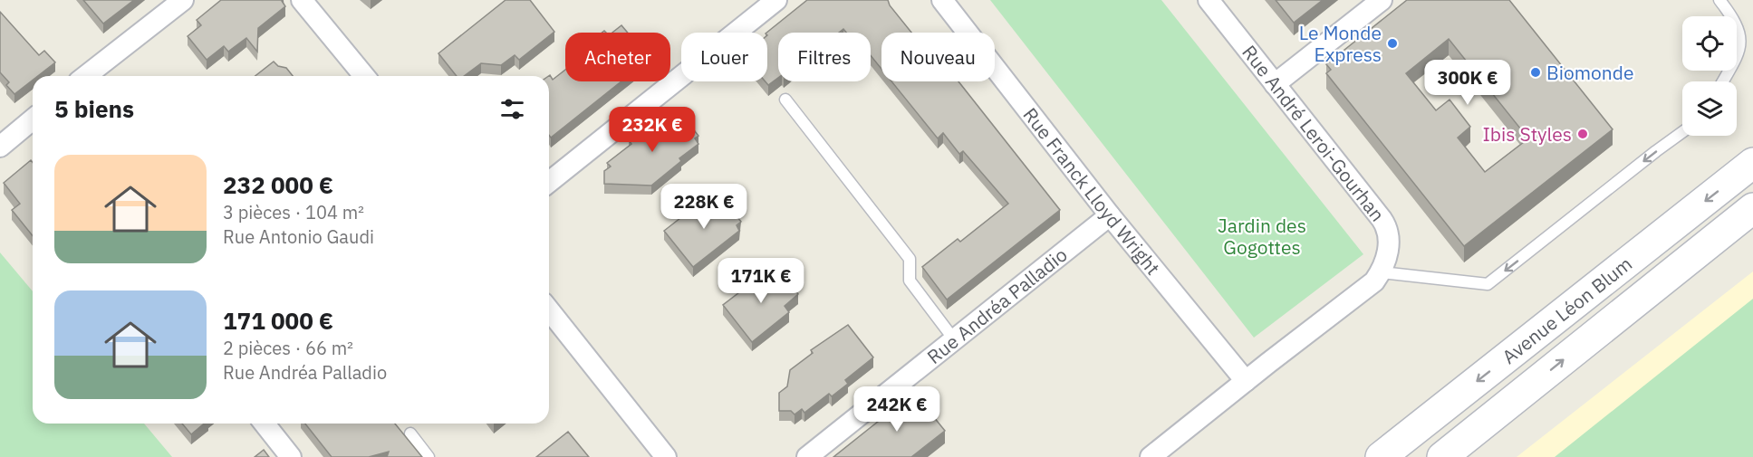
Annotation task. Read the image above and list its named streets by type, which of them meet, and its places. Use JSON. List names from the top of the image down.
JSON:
{
  "streets": {
    "main road": ["Avenue Léon Blum"],
    "street": ["Rue André Leroi-Gourhan", "Rue Franck Lloyd Wright", "Rue Andréa Palladio"]
  },
  "crossings": [
    ["Rue Franck Lloyd Wright", "Rue Andréa Palladio"]
  ],
  "parks": ["Jardin des Gogottes"],
  "places": ["Le Monde Express", "Biomonde", "Ibis Styles"],
  "page": {
    "chip": [
      "Acheter",
      "Louer",
      "Filtres",
      "Nouveau"
    ],
    "price": [
      "300K €",
      "232K €",
      "228K €",
      "171K €",
      "242K €"
    ],
    "heading": "5 biens",
    "list": [
      {
        "name": "232 000 €",
        "note": "3 pièces · 104 m² · Rue Antonio Gaudi"
      },
      {
        "name": "171 000 €",
        "note": "2 pièces · 66 m² · Rue Andréa Palladio"
      }
    ]
  }
}
